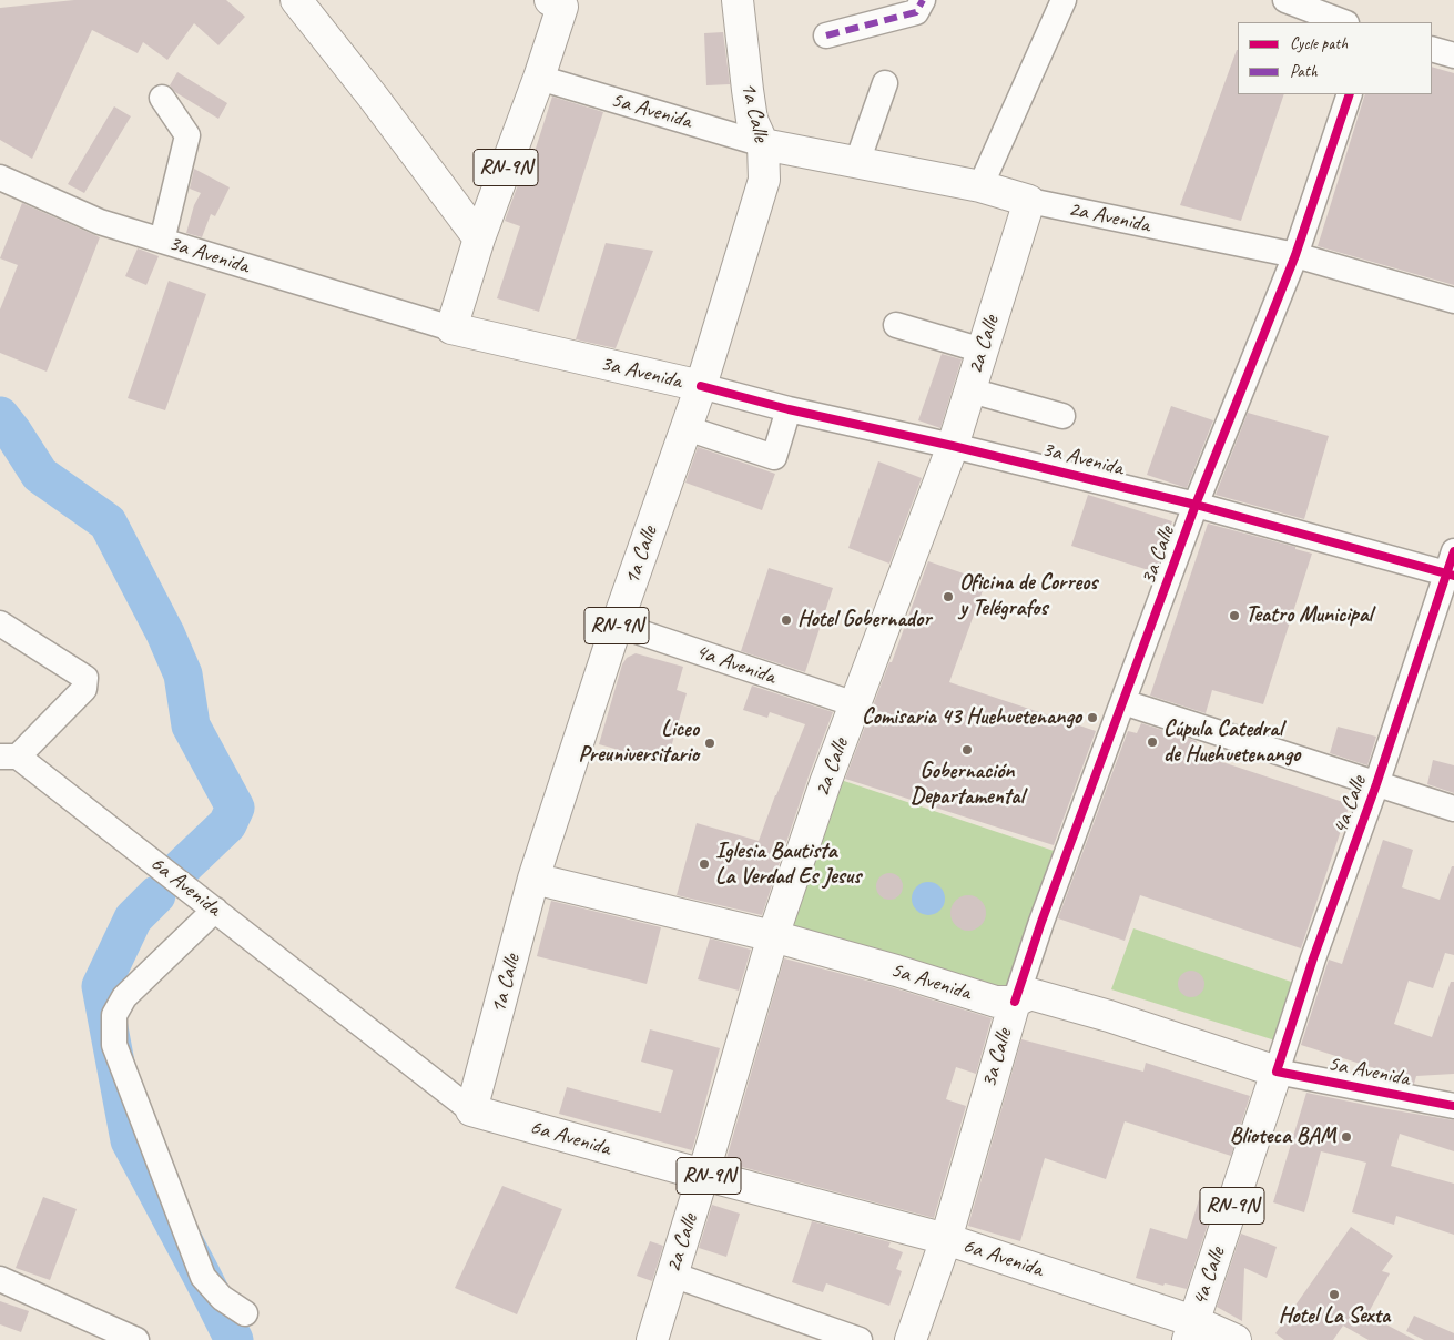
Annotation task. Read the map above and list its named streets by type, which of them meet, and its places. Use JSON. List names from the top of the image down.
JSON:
{
  "streets": {
    "main road": [
      "5a Avenida",
      "1a Calle",
      "RN-9N",
      "2a Avenida",
      "3a Avenida",
      "2a Calle",
      "3a Calle",
      "4a Calle",
      "6a Avenida"
    ],
    "street": ["4a Avenida"]
  },
  "crossings": [
    ["5a Avenida", "1a Calle"],
    ["5a Avenida", "RN-9N"],
    ["5a Avenida", "2a Avenida"],
    ["5a Avenida", "2a Calle"],
    ["5a Avenida", "3a Calle"],
    ["5a Avenida", "4a Calle"],
    ["1a Calle", "2a Avenida"],
    ["1a Calle", "3a Avenida"],
    ["1a Calle", "4a Avenida"],
    ["1a Calle", "6a Avenida"],
    ["RN-9N", "3a Avenida"],
    ["2a Avenida", "2a Calle"],
    ["2a Avenida", "3a Calle"],
    ["3a Avenida", "2a Calle"],
    ["3a Avenida", "3a Calle"],
    ["3a Avenida", "4a Calle"],
    ["2a Calle", "4a Avenida"],
    ["2a Calle", "6a Avenida"],
    ["3a Calle", "6a Avenida"],
    ["4a Calle", "6a Avenida"]
  ],
  "places": [
    "Oficina de Correos y Telégrafos",
    "Teatro Municipal",
    "Hotel Gobernador",
    "Comisaria 43 Huehuetenango",
    "Cúpula Catedral de Huehuetenango",
    "Liceo Preuniversitario",
    "Gobernación Departamental",
    "Iglesia Bautista La Verdad Es Jesus",
    "Blioteca BAM",
    "Hotel La Sexta"
  ],
  "legend": ["Cycle path", "Path"]
}
